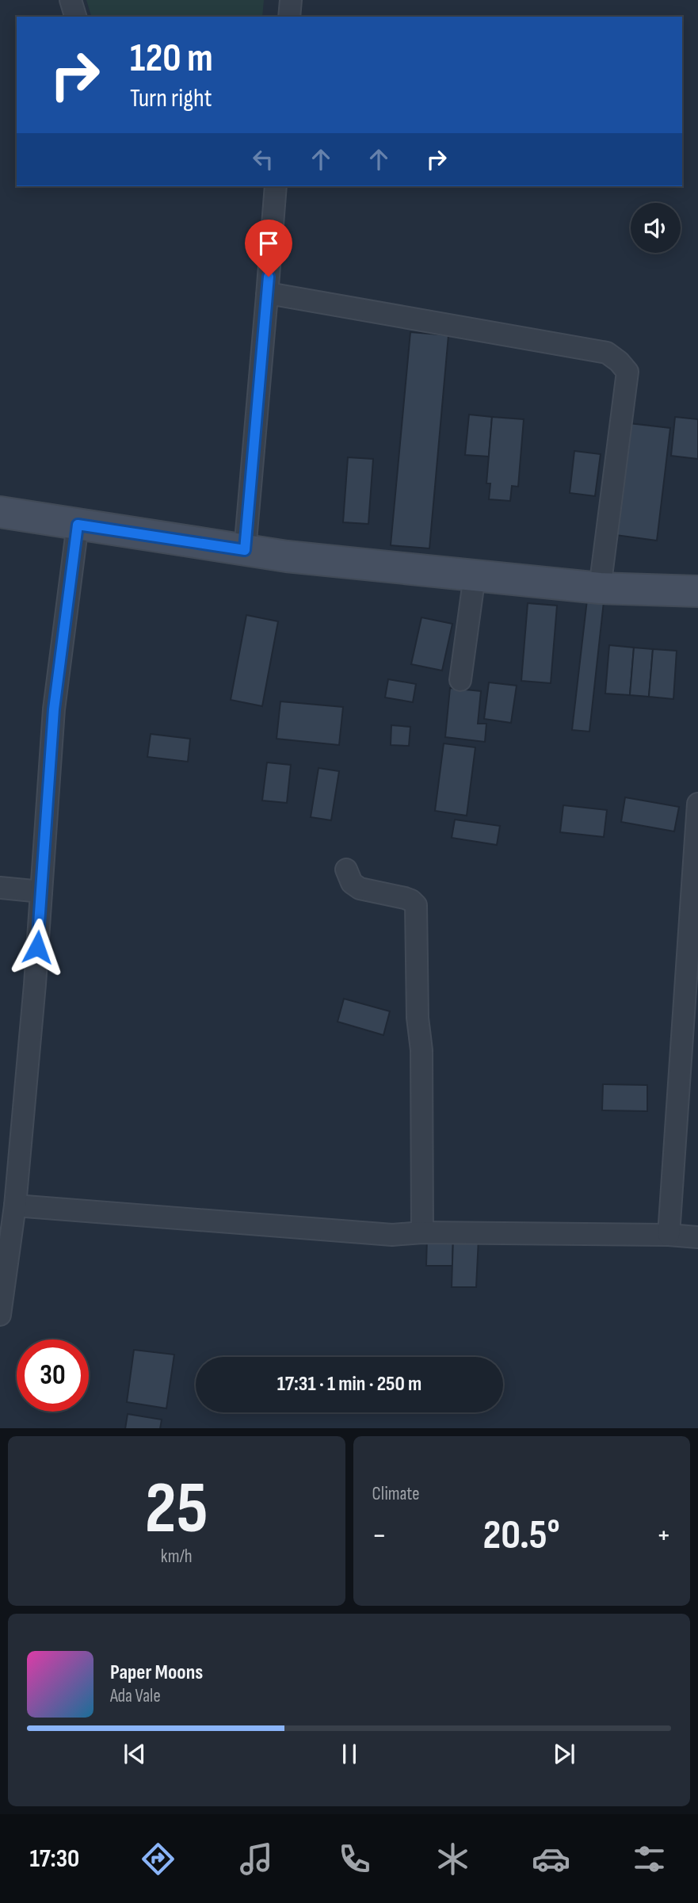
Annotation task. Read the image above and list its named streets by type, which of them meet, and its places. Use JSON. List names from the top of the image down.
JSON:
{
  "page": {
    "turn": ["120 m", "Turn right"],
    "limit": "30",
    "trip": "17:31 · 1 min · 250 m",
    "tile": [
      ["25", "km/h"],
      "Climate"
    ],
    "heat": ["−", "20.5°", "+"],
    "song": ["Paper Moons", "Ada Vale"],
    "tabs": "17:30"
  }
}
